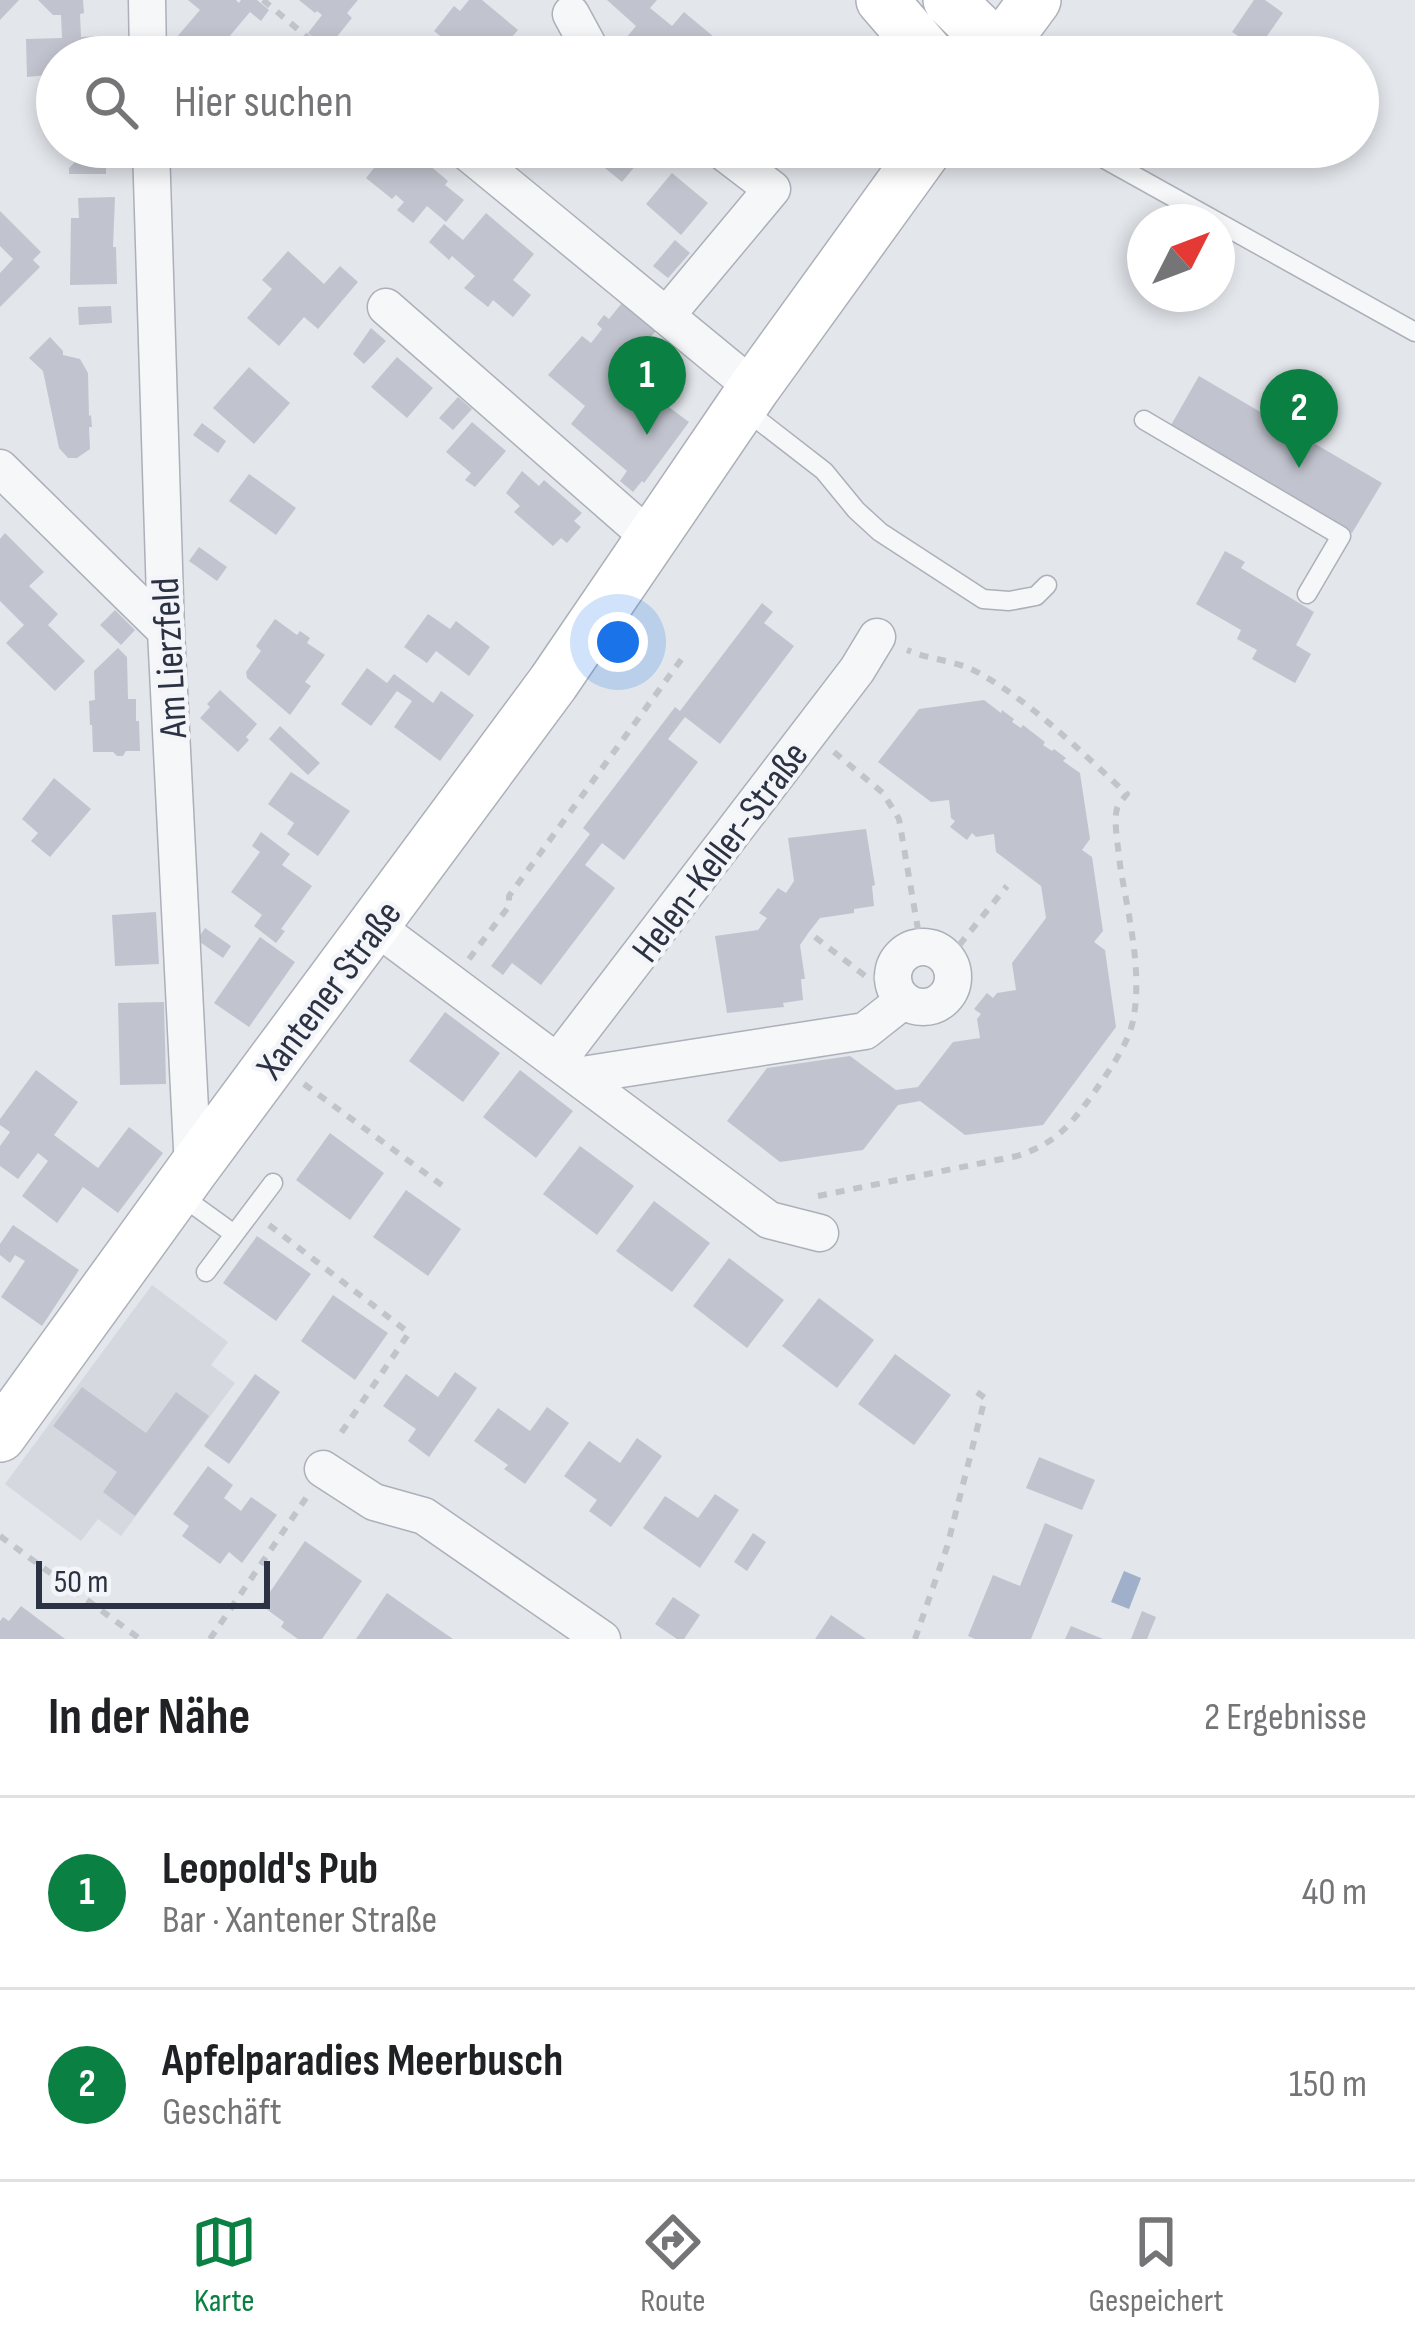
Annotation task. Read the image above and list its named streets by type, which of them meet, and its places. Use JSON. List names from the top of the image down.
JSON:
{
  "streets": {
    "main road": ["Xantener Straße"],
    "street": ["Am Lierzfeld", "Helen-Keller-Straße"]
  },
  "crossings": [
    ["Am Lierzfeld", "Xantener Straße"]
  ],
  "scale_bar": "50 m",
  "north": "top right",
  "page": {
    "search": "Hier suchen",
    "pins": ["1", "2"],
    "scale": "50 m",
    "heading": ["In der Nähe", "2 Ergebnisse"],
    "list": [
      {
        "mark": "1",
        "name": "Leopold's Pub",
        "note": "Bar · Xantener Straße",
        "value": "40 m"
      },
      {
        "mark": "2",
        "name": "Apfelparadies Meerbusch",
        "note": "Geschäft",
        "value": "150 m"
      }
    ],
    "nav": ["Karte", "Route", "Gespeichert"]
  }
}
